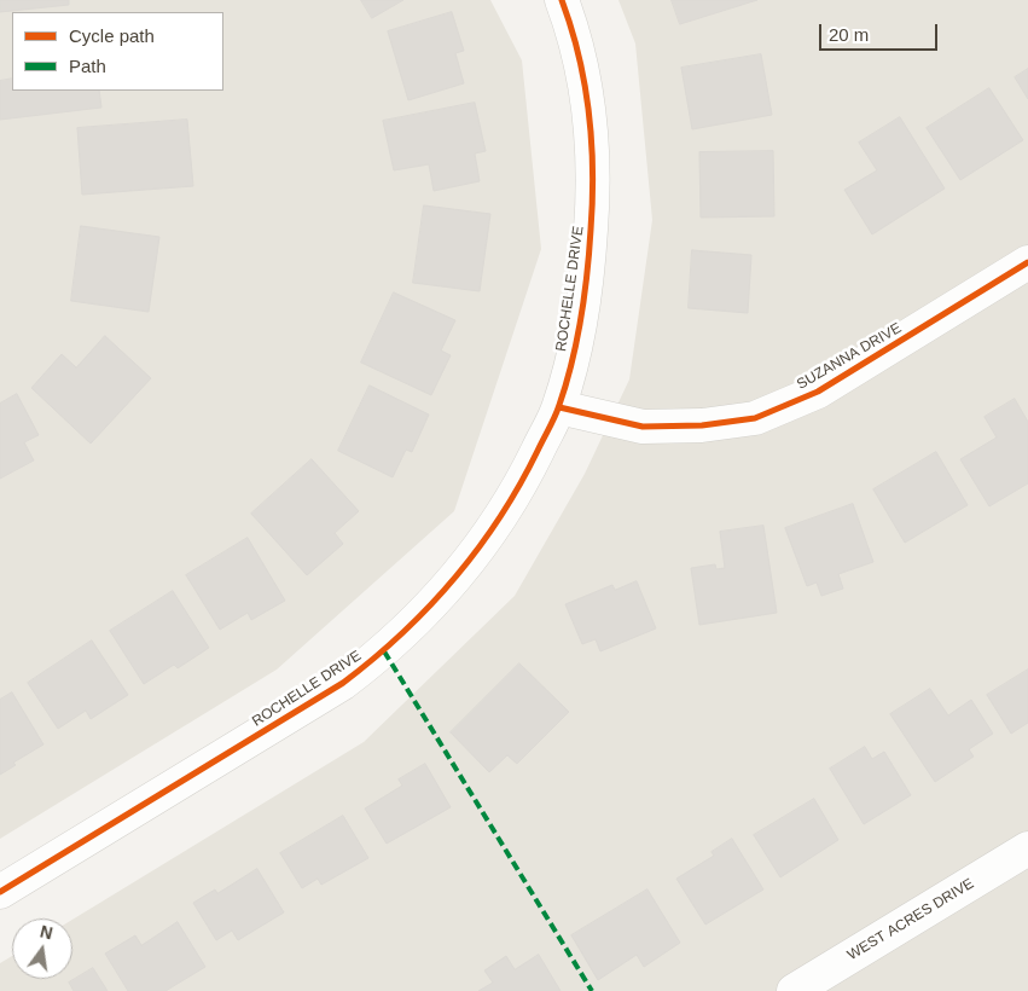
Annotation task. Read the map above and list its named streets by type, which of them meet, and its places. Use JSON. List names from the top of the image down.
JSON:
{
  "streets": {
    "street": ["ROCHELLE DRIVE", "SUZANNA DRIVE", "WEST ACRES DRIVE"]
  },
  "crossings": [
    ["ROCHELLE DRIVE", "SUZANNA DRIVE"]
  ],
  "legend": ["Cycle path", "Path"],
  "scale_bar": "20 m",
  "north": "top"
}
